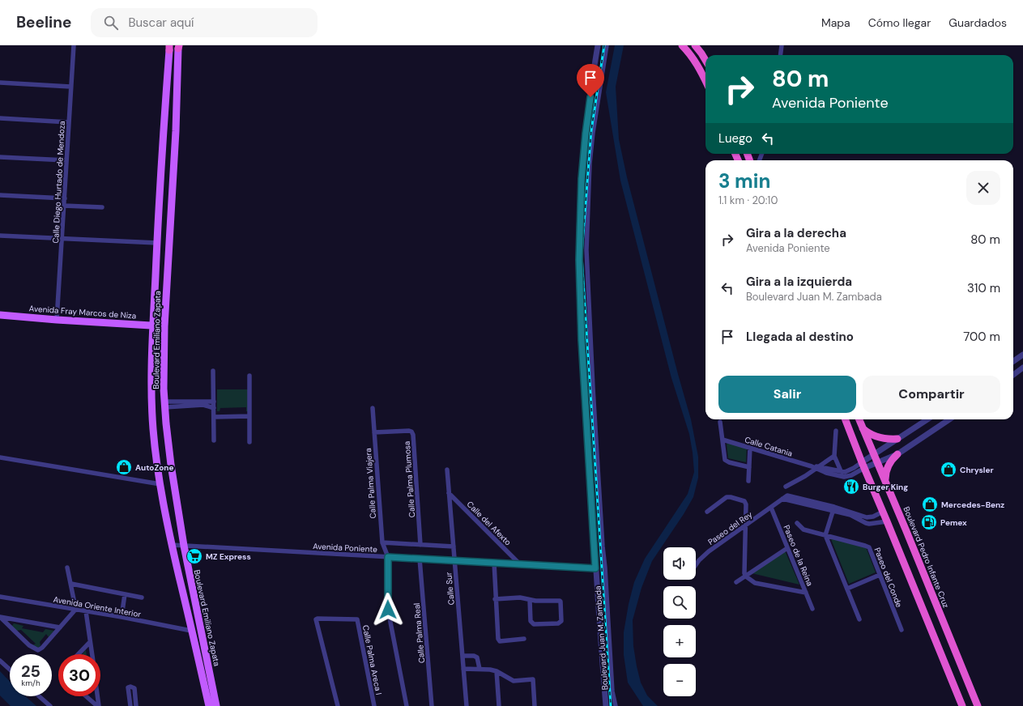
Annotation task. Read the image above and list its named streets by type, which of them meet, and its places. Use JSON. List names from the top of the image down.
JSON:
{
  "streets": {
    "highway": ["Boulevard Pedro Infante Cruz"],
    "main road": ["Avenida Fray Marcos de Niza", "Boulevard Emiliano Zapata"],
    "street": [
      "Calle Diego Hurtado de Mendoza",
      "Calle Catania",
      "Calle Palma Plumosa",
      "Calle Palma Viajera",
      "Calle del Afexto",
      "Paseo del Rey",
      "Avenida Poniente",
      "Paseo de la Reina",
      "Paseo del Conde",
      "Calle Sur",
      "Avenida Oriente Interior",
      "Calle Palma Real",
      "Boulevard Juan M. Zambada",
      "Calle Palma Areca I"
    ]
  },
  "crossings": [
    ["Calle Diego Hurtado de Mendoza", "Avenida Fray Marcos de Niza"],
    ["Avenida Fray Marcos de Niza", "Boulevard Emiliano Zapata"],
    ["Boulevard Emiliano Zapata", "Avenida Poniente"],
    ["Boulevard Emiliano Zapata", "Avenida Oriente Interior"],
    ["Calle Palma Plumosa", "Calle Palma Viajera"],
    ["Calle Palma Viajera", "Avenida Poniente"],
    ["Calle del Afexto", "Avenida Poniente"],
    ["Calle del Afexto", "Calle Sur"],
    ["Paseo del Rey", "Paseo de la Reina"],
    ["Avenida Poniente", "Calle Sur"],
    ["Avenida Poniente", "Calle Palma Real"],
    ["Avenida Poniente", "Boulevard Juan M. Zambada"]
  ],
  "places": {
    "shop": ["AutoZone", "Chrysler", "Mercedes-Benz"],
    "restaurant": ["Burger King"],
    "fuel station": ["Pemex"],
    "supermarket": ["MZ Express"]
  },
  "page": {
    "header": "Beeline",
    "search": "Buscar aquí",
    "nav": ["Mapa", "Cómo llegar", "Guardados"],
    "turn": ["80 m", "Avenida Poniente"],
    "then": "Luego",
    "heading": ["3 min", "1.1 km · 20:10"],
    "list": [
      {
        "name": "Gira a la derecha",
        "note": "Avenida Poniente",
        "value": "80 m"
      },
      {
        "name": "Gira a la izquierda",
        "note": "Boulevard Juan M. Zambada",
        "value": "310 m"
      },
      {
        "name": "Llegada al destino",
        "value": "700 m"
      }
    ],
    "buttons": ["Salir", "Compartir"],
    "map_buttons": ["+", "−"],
    "speed": "25 km/h",
    "limit": "30"
  }
}
